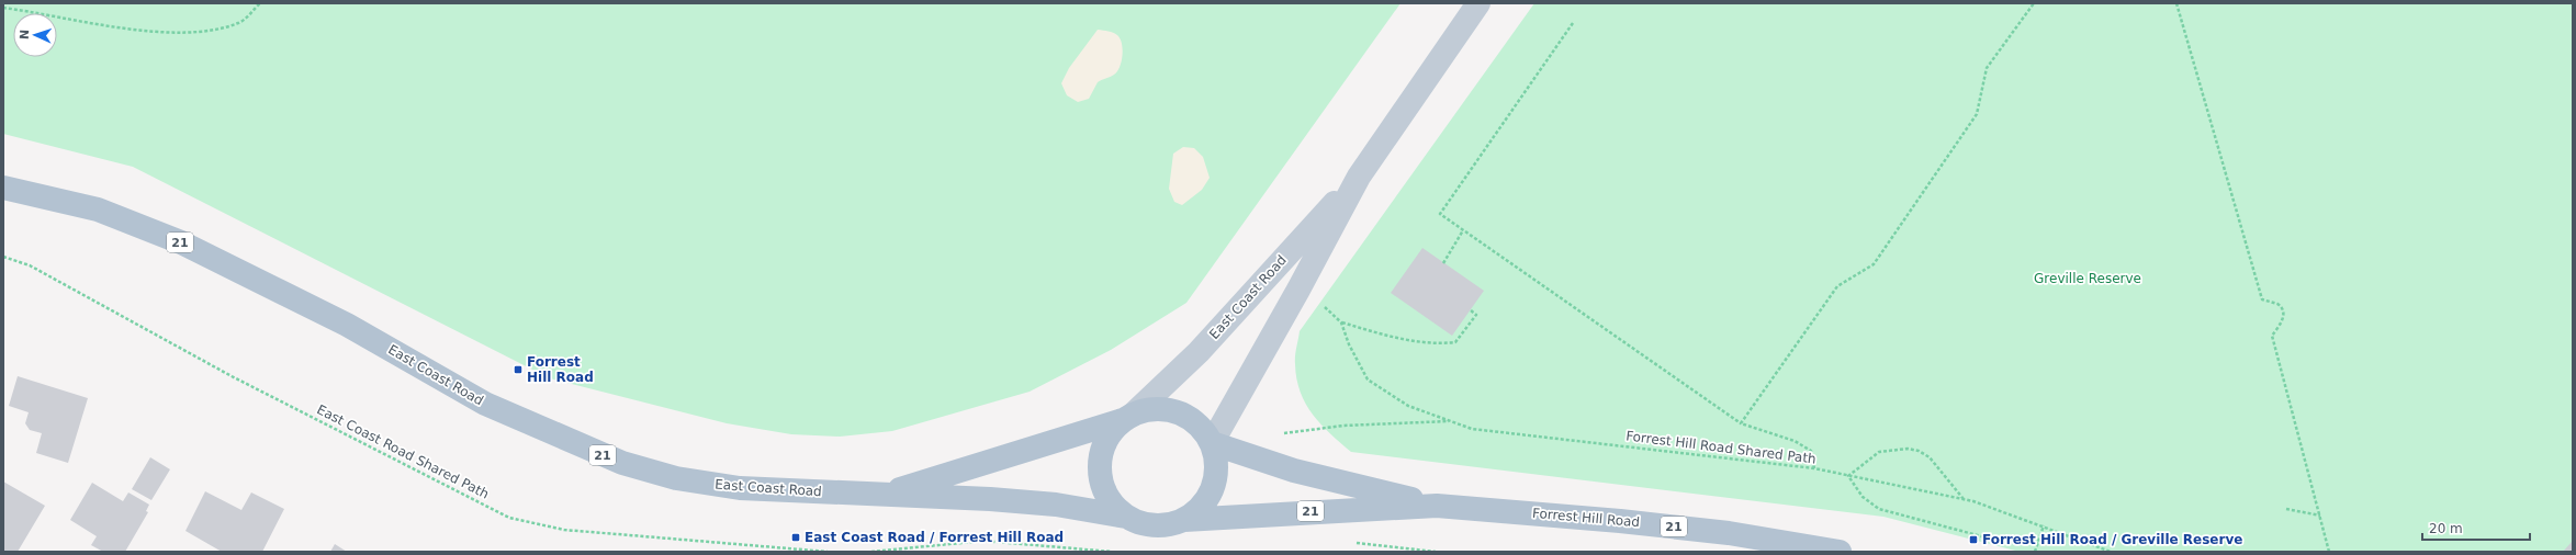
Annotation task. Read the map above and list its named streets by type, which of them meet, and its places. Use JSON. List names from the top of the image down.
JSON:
{
  "streets": {
    "main road": ["21", "East Coast Road", "Forrest Hill Road"],
    "path": ["Forrest Hill Road Shared Path", "East Coast Road Shared Path"]
  },
  "crossings": [
    ["21", "East Coast Road"],
    ["21", "Forrest Hill Road"],
    ["East Coast Road", "Forrest Hill Road Shared Path"],
    ["East Coast Road", "Forrest Hill Road"]
  ],
  "parks": ["Greville Reserve"],
  "places": {
    "transit": ["Forrest Hill Road", "East Coast Road / Forrest Hill Road", "Forrest Hill Road / Greville Reserve"]
  },
  "scale_bar": "20 m",
  "north": "left"
}
